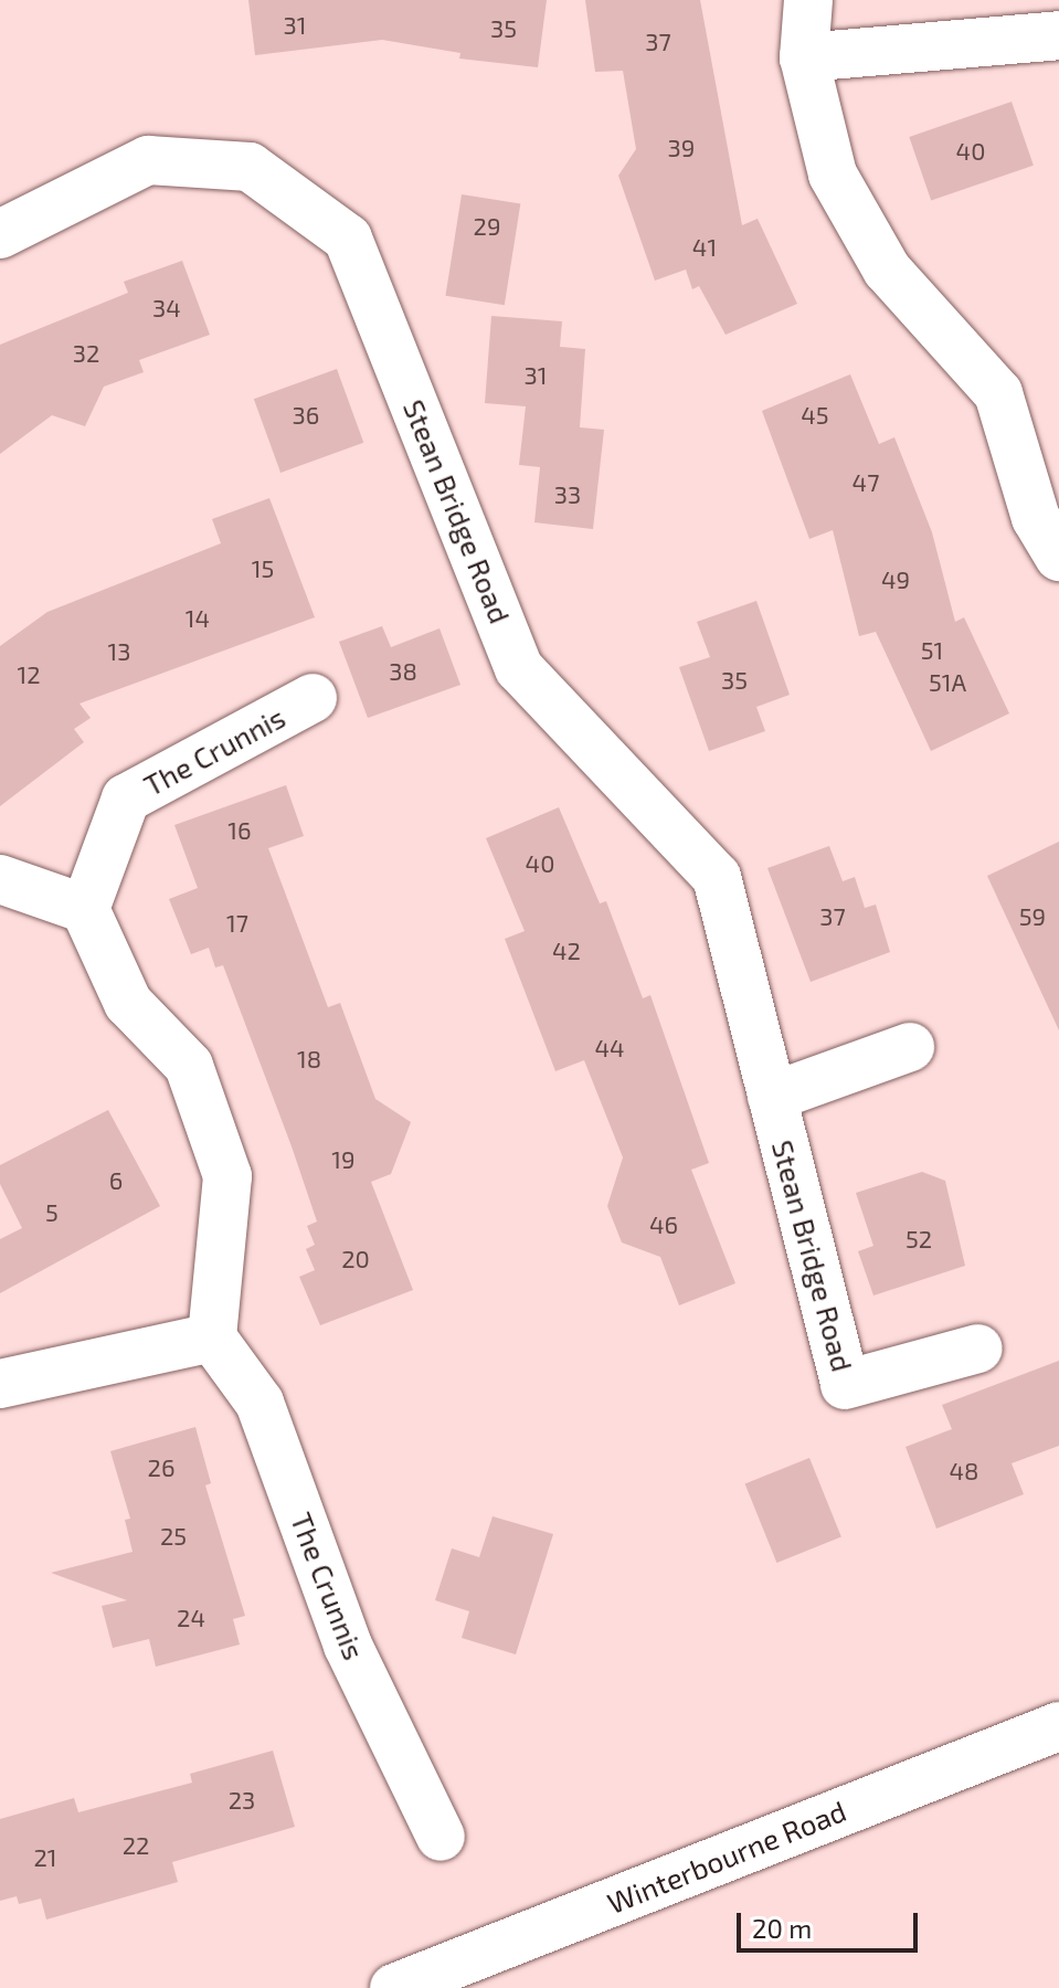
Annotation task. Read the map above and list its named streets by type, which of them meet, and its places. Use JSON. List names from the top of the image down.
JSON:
{
  "streets": {
    "street": ["Stean Bridge Road", "The Crunnis", "Winterbourne Road"]
  },
  "house_numbers": [
    "31",
    "35",
    "37",
    "39",
    "40",
    "29",
    "41",
    "34",
    "32",
    "31",
    "36",
    "45",
    "47",
    "33",
    "15",
    "49",
    "14",
    "51",
    "13",
    "38",
    "12",
    "35",
    "51A",
    "16",
    "40",
    "37",
    "59",
    "17",
    "42",
    "44",
    "18",
    "19",
    "6",
    "5",
    "46",
    "52",
    "20",
    "26",
    "48",
    "25",
    "24",
    "23",
    "22",
    "21"
  ],
  "scale_bar": "20 m"
}
